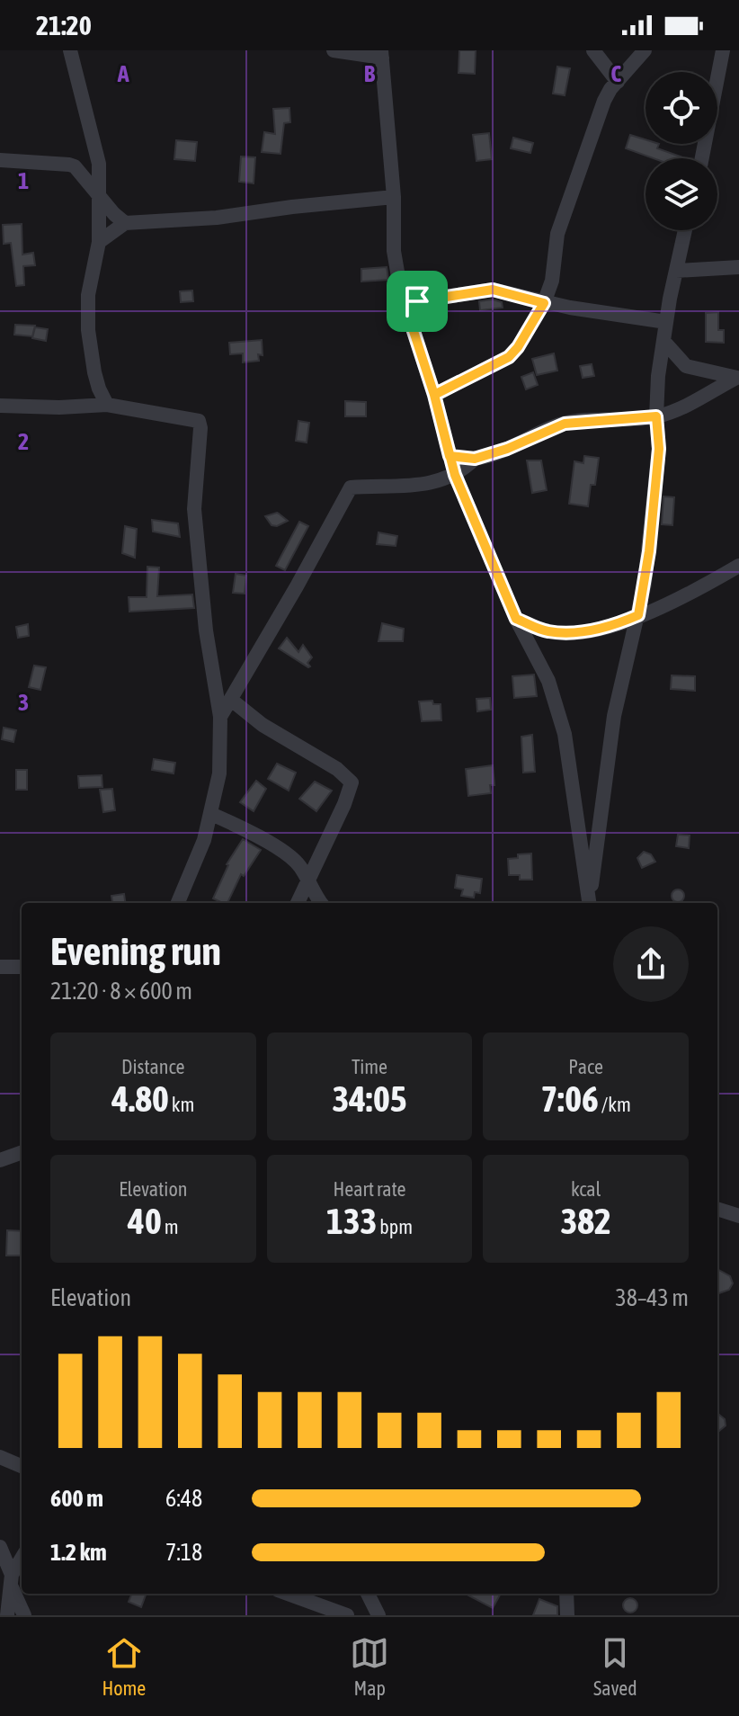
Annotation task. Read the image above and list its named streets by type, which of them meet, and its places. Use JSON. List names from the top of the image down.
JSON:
{
  "page": {
    "status": "21:20",
    "heading": ["Evening run", "21:20 · 8 × 600 m"],
    "stats": [
      ["Distance", "4.80 km"],
      ["Time", "34:05"],
      ["Pace", "7:06 /km"],
      ["Elevation", "40 m"],
      ["Heart rate", "133 bpm"],
      ["kcal", "382"]
    ],
    "chart": ["Elevation", "38–43 m"],
    "list": [
      {
        "name": "600 m",
        "note": "6:48"
      },
      {
        "name": "1.2 km",
        "note": "7:18"
      }
    ],
    "tabs": ["Home", "Map", "Saved"]
  },
  "grid": {
    "columns": ["A", "B", "C"],
    "rows": ["1", "2", "3"]
  }
}
